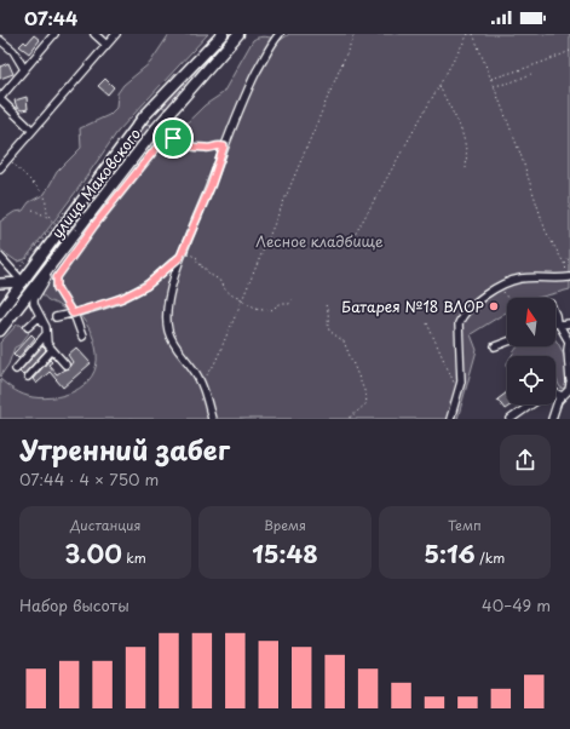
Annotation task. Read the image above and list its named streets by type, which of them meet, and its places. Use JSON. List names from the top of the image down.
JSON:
{
  "streets": {
    "highway": ["улица Маковского"]
  },
  "parks": ["Лесное кладбище"],
  "places": ["Батарея №18 ВЛОР"],
  "north": "top",
  "page": {
    "status": "07:44",
    "heading": ["Утренний забег", "07:44 · 4 × 750 m"],
    "stats": [
      ["Дистанция", "3.00 km"],
      ["Время", "15:48"],
      ["Темп", "5:16 /km"]
    ],
    "chart": ["Набор высоты", "40–49 m"]
  }
}
